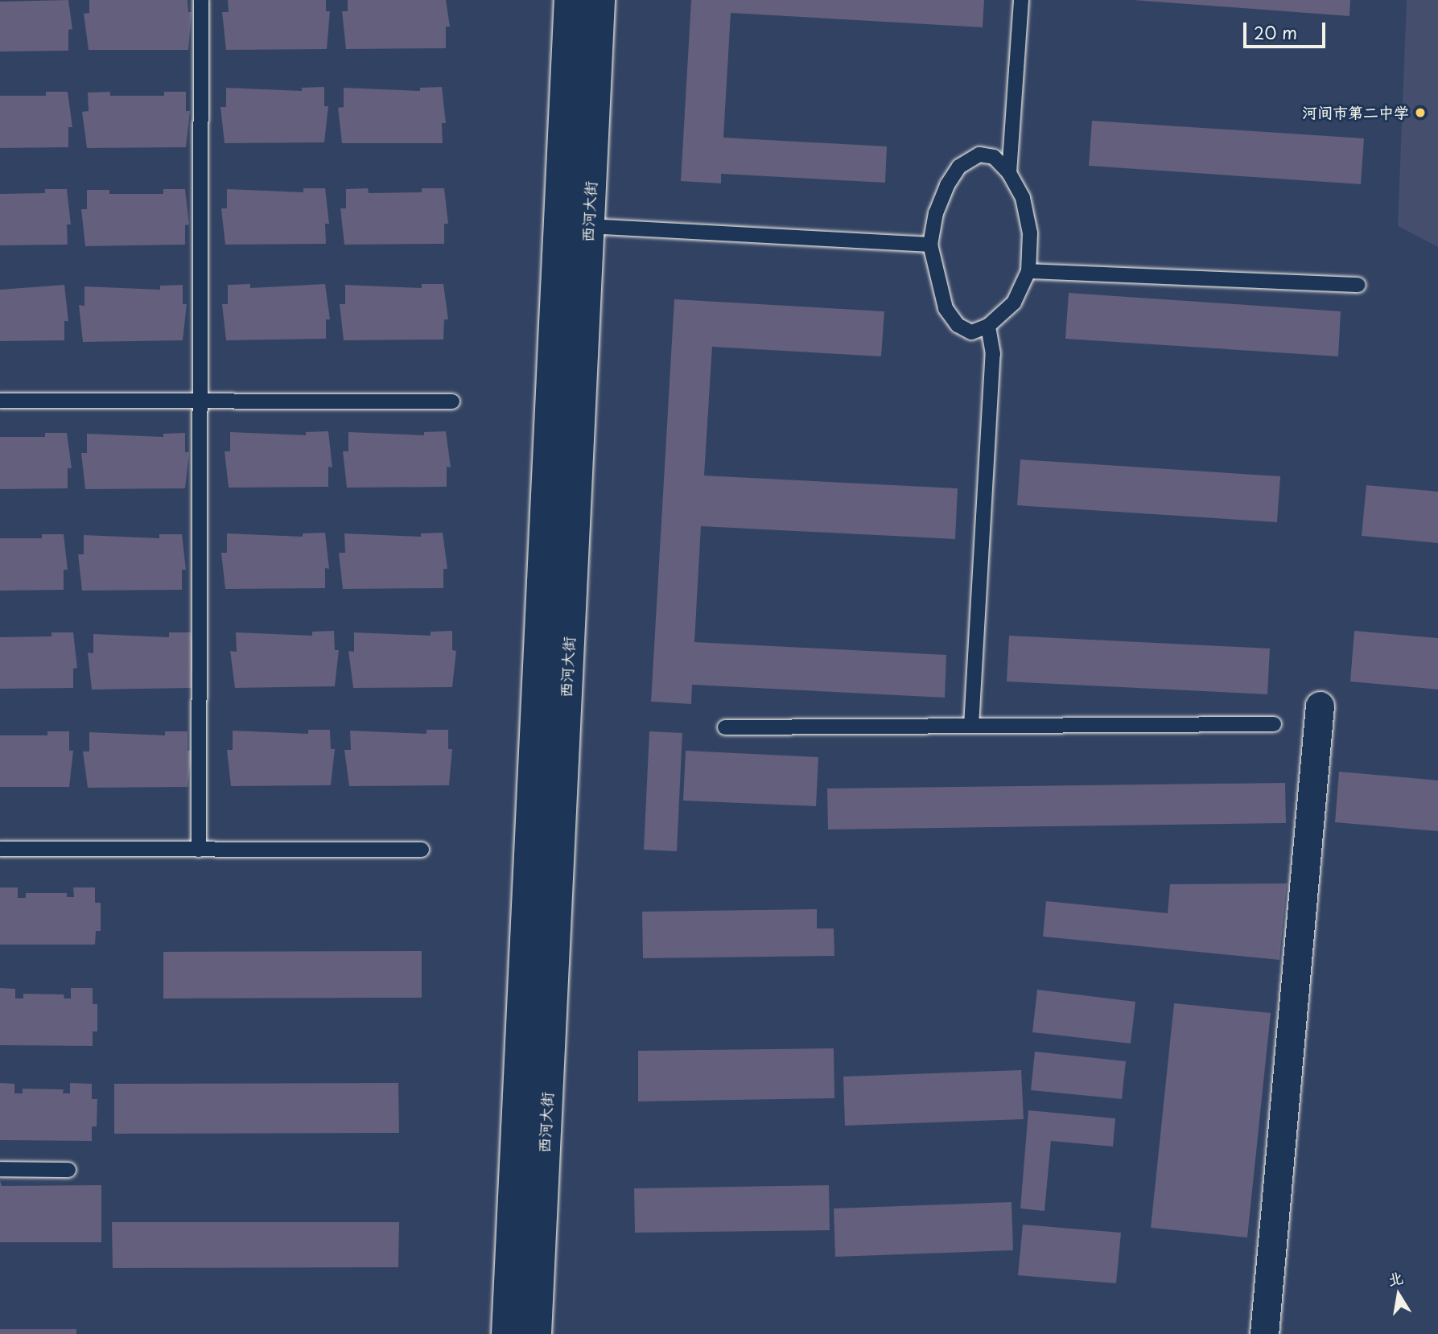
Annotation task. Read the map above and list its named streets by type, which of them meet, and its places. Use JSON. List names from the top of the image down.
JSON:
{
  "streets": {
    "street": ["西河大街"]
  },
  "places": ["河间市第二中学"],
  "scale_bar": "20 m",
  "north": "top"
}
